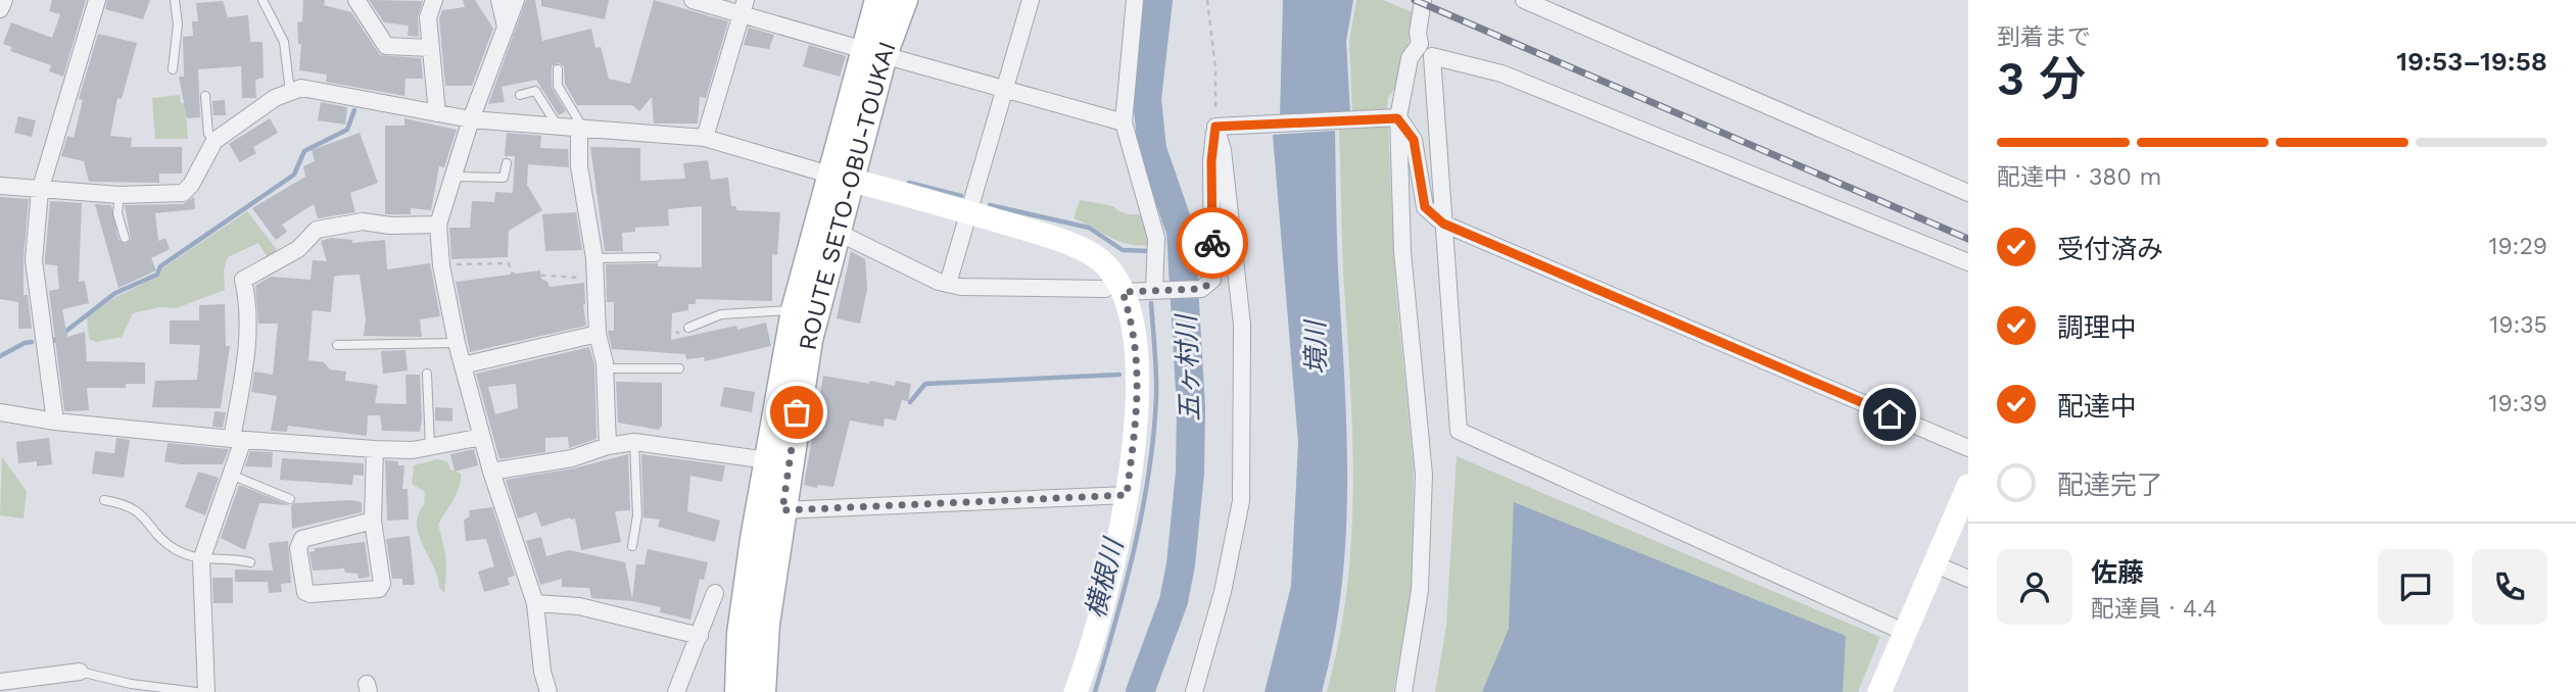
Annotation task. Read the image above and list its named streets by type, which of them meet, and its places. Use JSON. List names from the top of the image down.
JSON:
{
  "streets": {
    "main road": ["ROUTE SETO-OBU-TOUKAI"]
  },
  "water": ["境川", "五ヶ村川", "横根川"],
  "page": {
    "heading": ["3 分", "到着まで", "19:53–19:58"],
    "panel": ["佐藤", "配達員 · 4.4"],
    "bar": "配達中 · 380 m",
    "list": [
      ["受付済み", "19:29"],
      ["調理中", "19:35"],
      ["配達中", "19:39"],
      "配達完了"
    ]
  }
}
